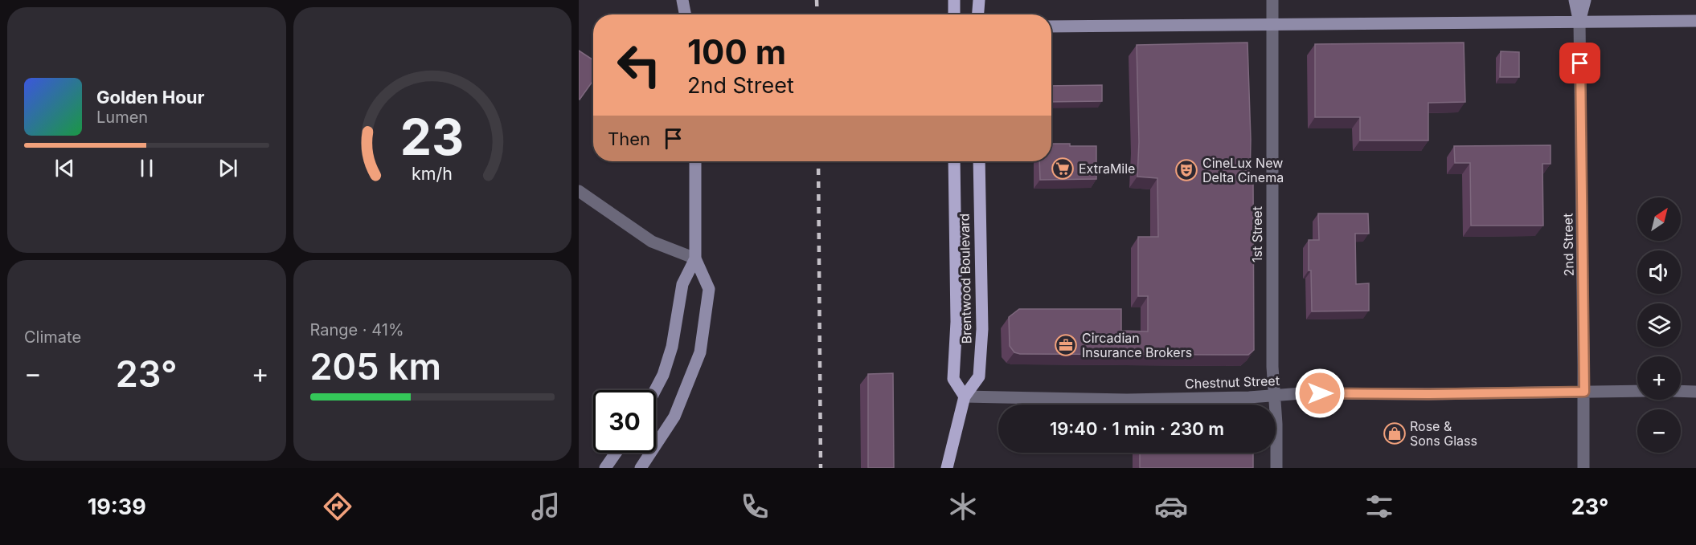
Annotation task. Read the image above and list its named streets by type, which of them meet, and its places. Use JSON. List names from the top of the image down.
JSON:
{
  "streets": {
    "main road": ["Brentwood Boulevard"],
    "street": ["1st Street", "2nd Street", "Chestnut Street"]
  },
  "crossings": [
    ["1st Street", "Chestnut Street"],
    ["2nd Street", "Chestnut Street"],
    ["Brentwood Boulevard", "Chestnut Street"]
  ],
  "places": {
    "supermarket": ["ExtraMile"],
    "theatre": ["CineLux New Delta Cinema"],
    "office": ["Circadian Insurance Brokers"],
    "shop": ["Rose & Sons Glass"]
  },
  "north": "top right",
  "page": {
    "turn": ["100 m", "2nd Street"],
    "song": ["Golden Hour", "Lumen"],
    "then": "Then",
    "map_buttons": ["+", "−"],
    "tile": [
      "Climate",
      ["Range · 41%", "205 km"]
    ],
    "heat": ["−", "23°", "+"],
    "limit": "30",
    "trip": "19:40 · 1 min · 230 m",
    "tabs": ["19:39", "23°"],
    "gauge": ["23", "km/h"]
  }
}
